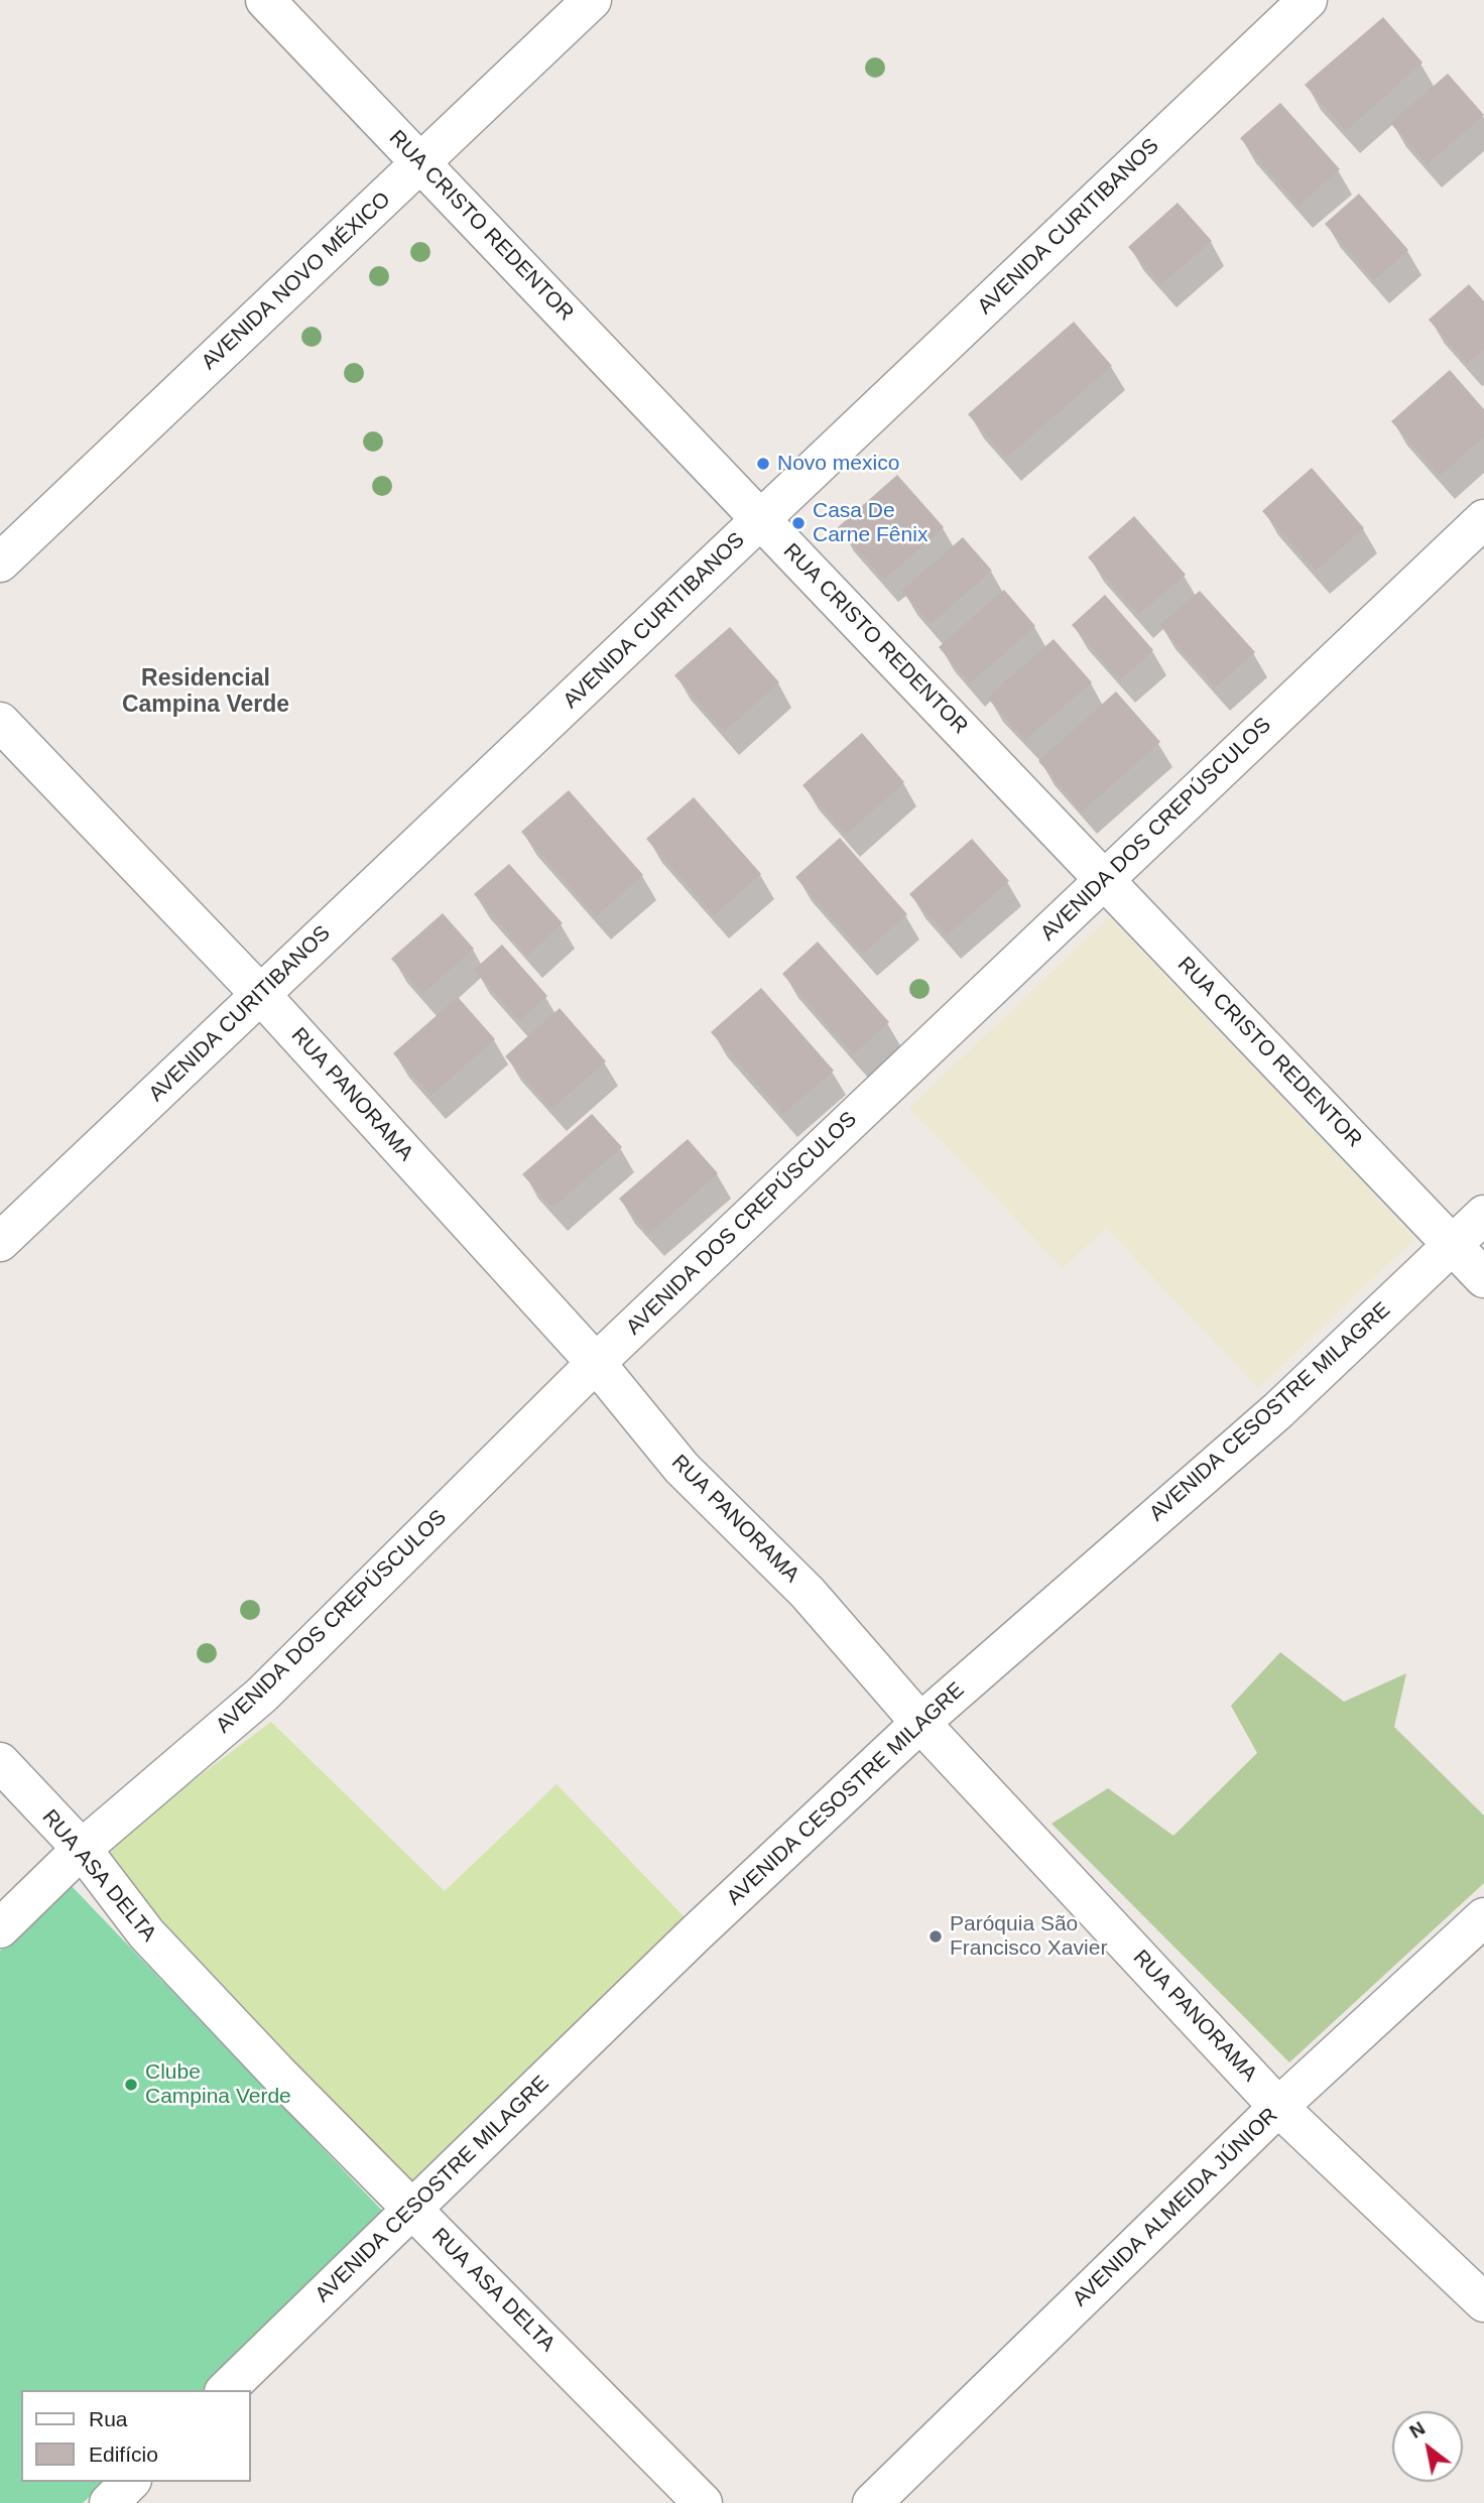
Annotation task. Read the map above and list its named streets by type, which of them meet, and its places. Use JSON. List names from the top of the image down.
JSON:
{
  "streets": {
    "street": [
      "RUA CRISTO REDENTOR",
      "AVENIDA CURITIBANOS",
      "AVENIDA NOVO MÉXICO",
      "AVENIDA DOS CREPÚSCULOS",
      "RUA PANORAMA",
      "AVENIDA CESOSTRE MILAGRE",
      "RUA ASA DELTA",
      "AVENIDA ALMEIDA JÚNIOR"
    ]
  },
  "crossings": [
    ["RUA CRISTO REDENTOR", "AVENIDA CURITIBANOS"],
    ["RUA CRISTO REDENTOR", "AVENIDA NOVO MÉXICO"],
    ["RUA CRISTO REDENTOR", "AVENIDA DOS CREPÚSCULOS"],
    ["RUA CRISTO REDENTOR", "AVENIDA CESOSTRE MILAGRE"],
    ["AVENIDA CURITIBANOS", "RUA PANORAMA"],
    ["AVENIDA DOS CREPÚSCULOS", "RUA PANORAMA"],
    ["AVENIDA DOS CREPÚSCULOS", "RUA ASA DELTA"],
    ["RUA PANORAMA", "AVENIDA CESOSTRE MILAGRE"],
    ["RUA PANORAMA", "AVENIDA ALMEIDA JÚNIOR"],
    ["AVENIDA CESOSTRE MILAGRE", "RUA ASA DELTA"]
  ],
  "districts": ["Residencial Campina Verde"],
  "places": [
    "Novo mexico",
    "Casa De Carne Fênix",
    "Paróquia São Francisco Xavier",
    "Clube Campina Verde"
  ],
  "legend": ["Rua", "Edifício"],
  "north": "top left"
}
